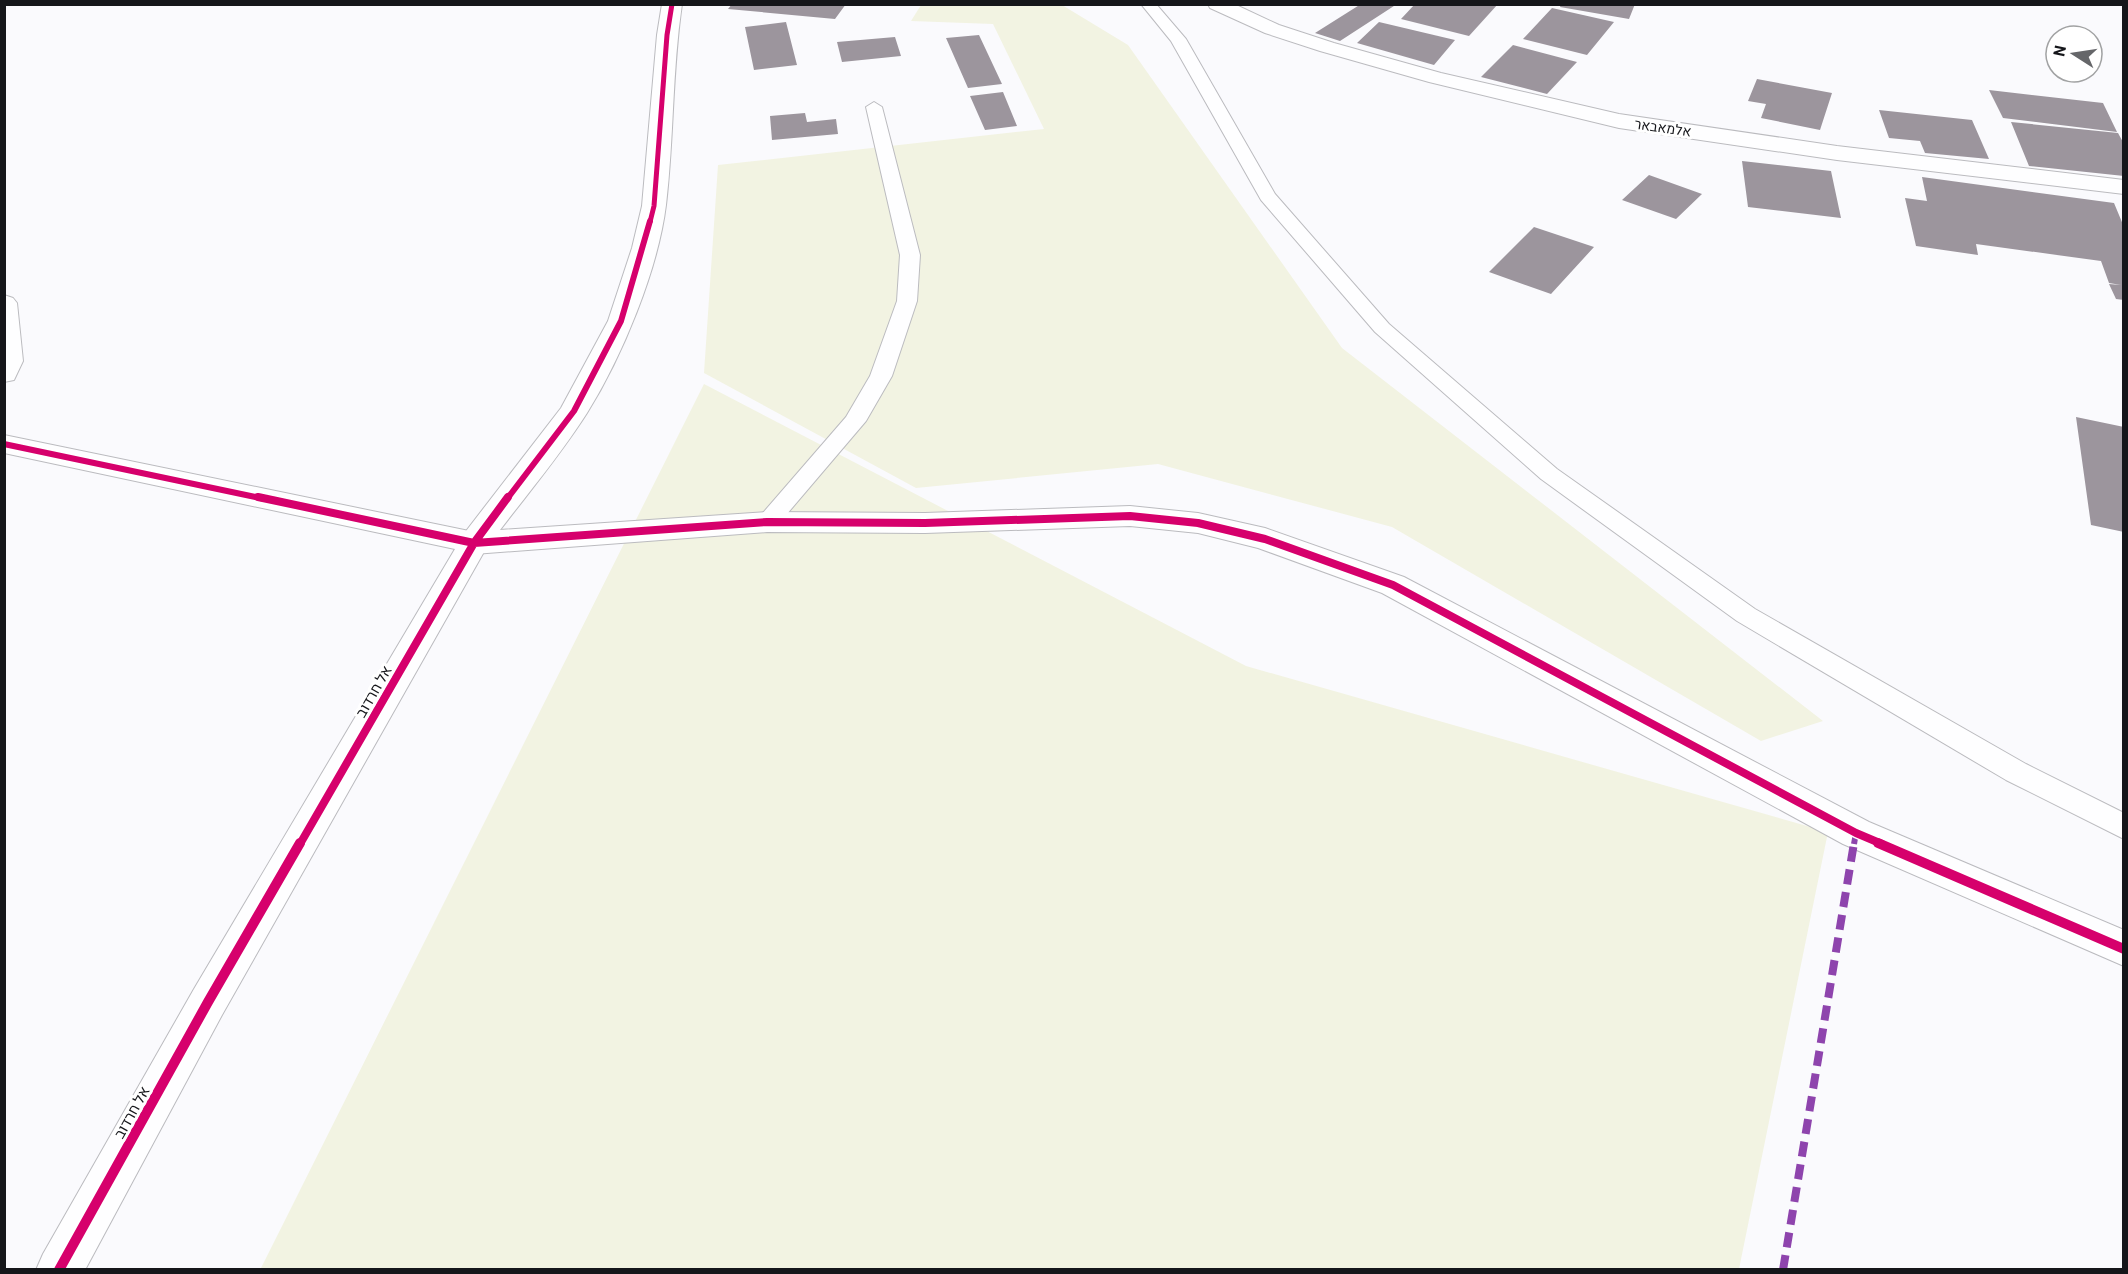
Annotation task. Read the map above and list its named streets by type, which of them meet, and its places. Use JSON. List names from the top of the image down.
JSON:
{
  "streets": {
    "street": ["אלמאבאר", "אל חרדוב"]
  },
  "north": "left"
}
